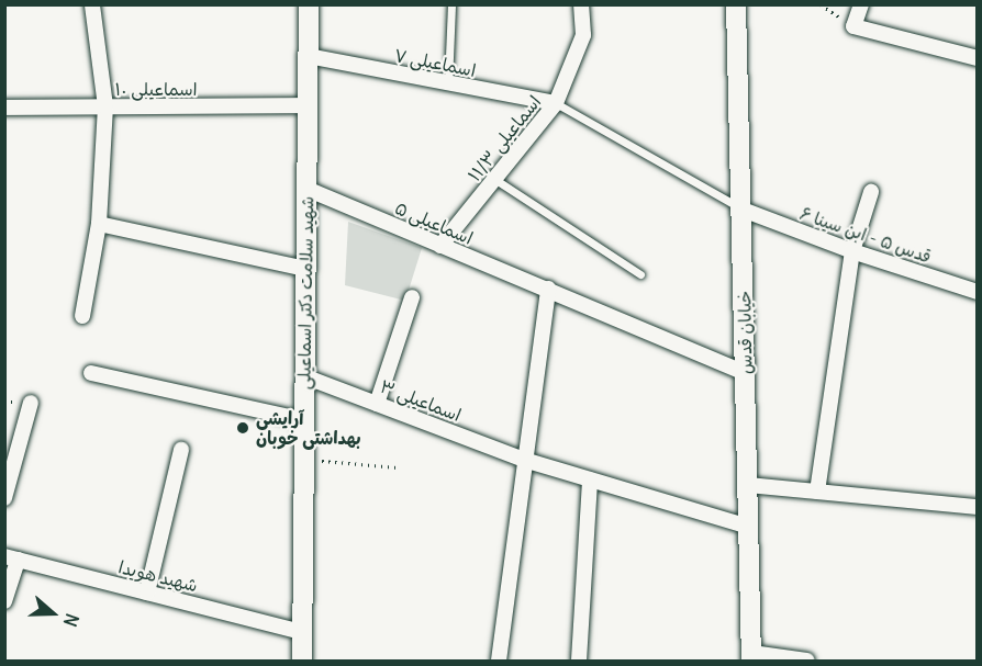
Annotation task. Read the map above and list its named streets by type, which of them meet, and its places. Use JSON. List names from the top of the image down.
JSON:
{
  "streets": {
    "main road": ["شهید سلامت دکتر اسماعیلی", "خیابان قدس"],
    "street": [
      "اسماعیلی ۷",
      "اسماعیلی ۱۰",
      "اسماعیلی ۱۱/۳",
      "اسماعیلی ۵",
      "قدس ۵ - ابن سینا ۶",
      "اسماعیلی ۳",
      "شهید هویدا"
    ]
  },
  "crossings": [
    ["اسماعیلی ۷", "اسماعیلی ۱۱/۳"],
    ["اسماعیلی ۷", "شهید سلامت دکتر اسماعیلی"],
    ["اسماعیلی ۱۰", "شهید سلامت دکتر اسماعیلی"],
    ["اسماعیلی ۱۱/۳", "اسماعیلی ۵"],
    ["اسماعیلی ۵", "شهید سلامت دکتر اسماعیلی"],
    ["اسماعیلی ۵", "خیابان قدس"],
    ["قدس ۵ - ابن سینا ۶", "خیابان قدس"],
    ["شهید سلامت دکتر اسماعیلی", "اسماعیلی ۳"],
    ["شهید سلامت دکتر اسماعیلی", "شهید هویدا"],
    ["خیابان قدس", "اسماعیلی ۳"]
  ],
  "places": ["آرایشی بهداشتی خوبان"],
  "north": "right"
}
